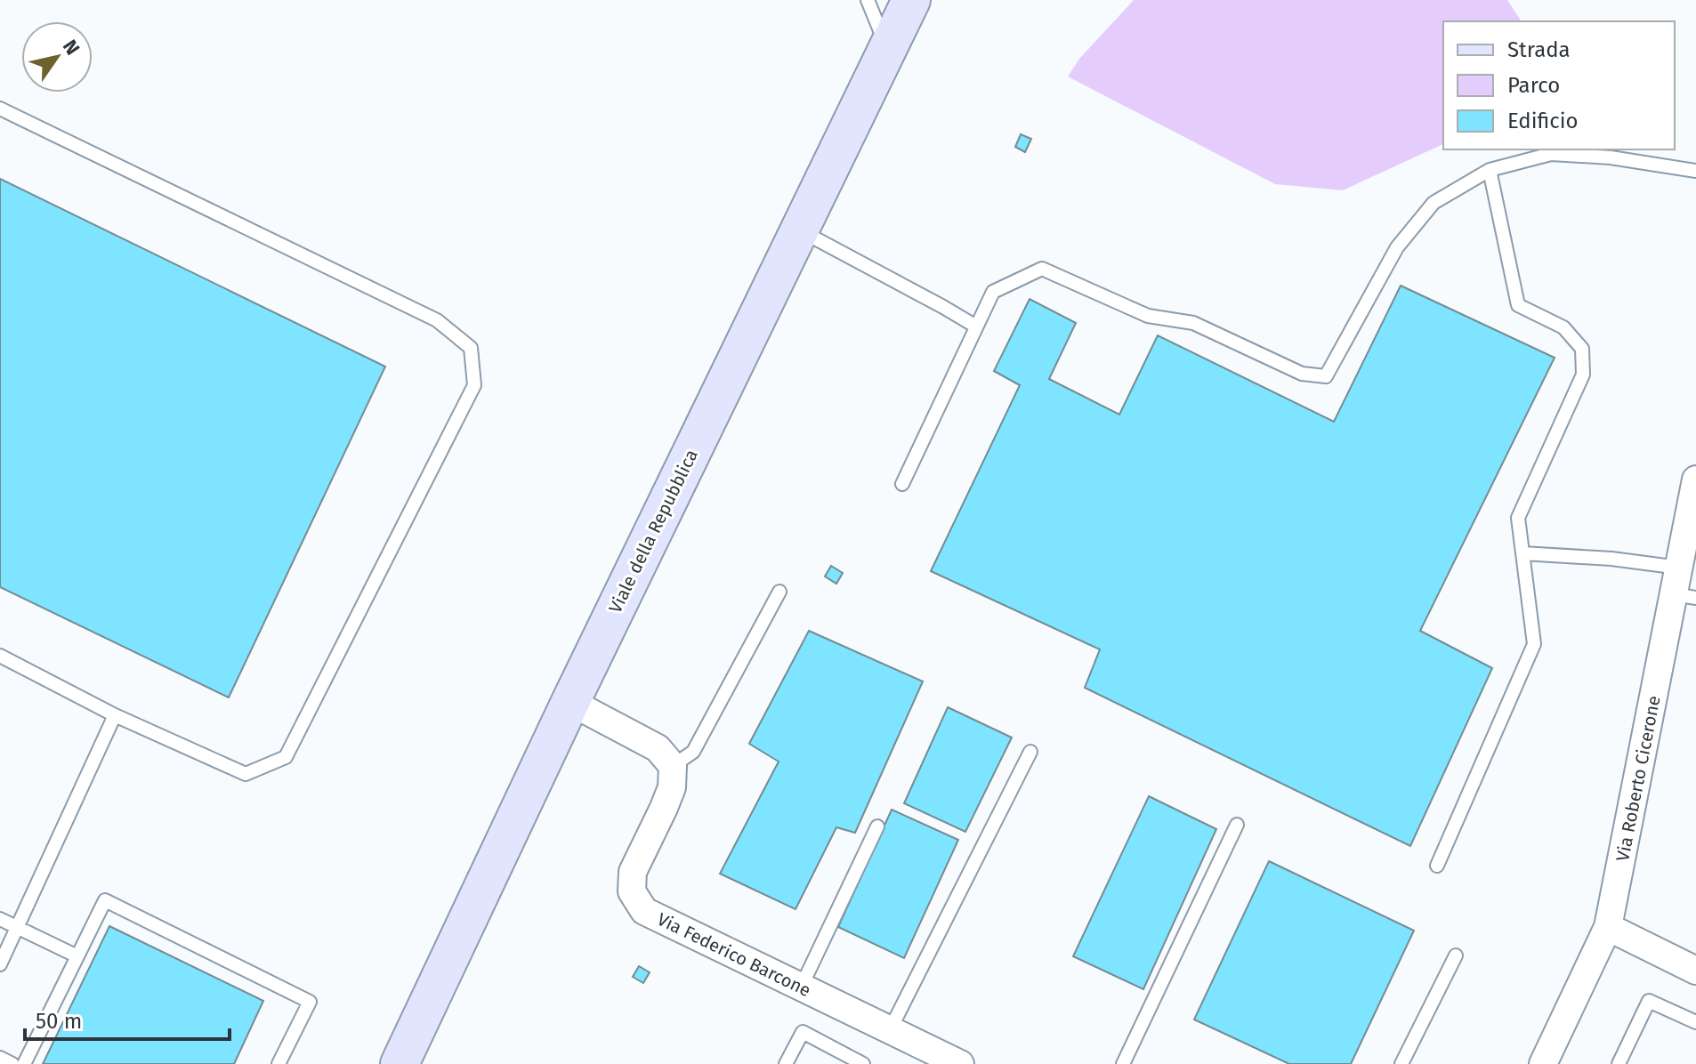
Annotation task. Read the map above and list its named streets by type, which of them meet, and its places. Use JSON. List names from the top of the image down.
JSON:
{
  "streets": {
    "main road": ["Viale della Repubblica"],
    "street": ["Via Roberto Cicerone", "Via Federico Barcone"]
  },
  "legend": ["Strada", "Parco", "Edificio"],
  "scale_bar": "50 m",
  "north": "top right"
}
